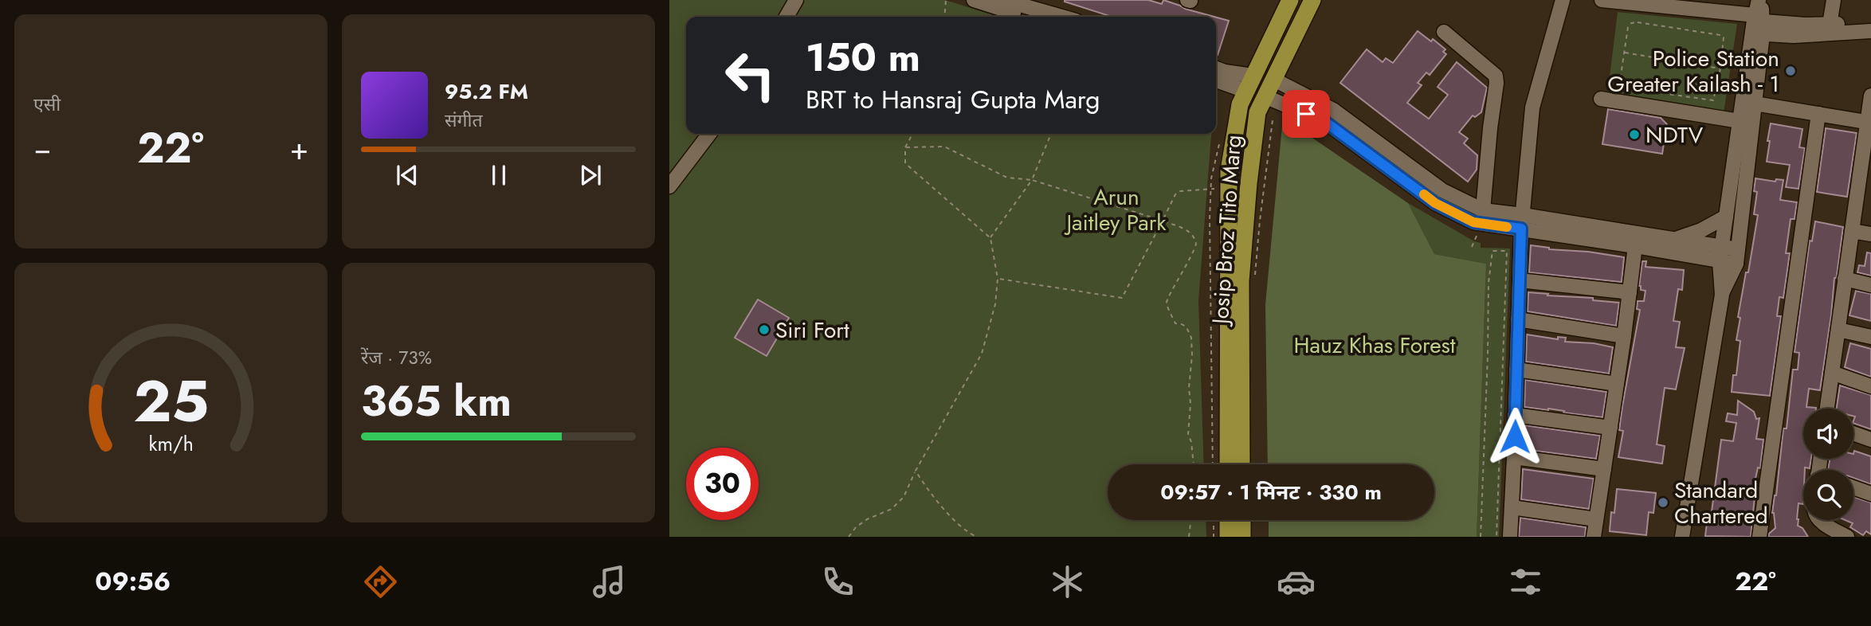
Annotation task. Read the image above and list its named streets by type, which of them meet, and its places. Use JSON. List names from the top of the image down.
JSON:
{
  "streets": {
    "main road": ["Josip Broz Tito Marg"]
  },
  "parks": ["Arun Jaitley Park", "Hauz Khas Forest"],
  "places": [
    "Police Station Greater Kailash - 1",
    "NDTV",
    "Siri Fort",
    "Standard Chartered"
  ],
  "page": {
    "tile": [
      "एसी",
      ["रेंज · 73%", "365 km"]
    ],
    "turn": ["150 m", "BRT to Hansraj Gupta Marg"],
    "song": ["95.2 FM", "संगीत"],
    "heat": ["−", "22°", "+"],
    "limit": "30",
    "trip": "09:57 · 1 मिनट · 330 m",
    "tabs": ["09:56", "22°"],
    "gauge": ["25", "km/h"]
  }
}
